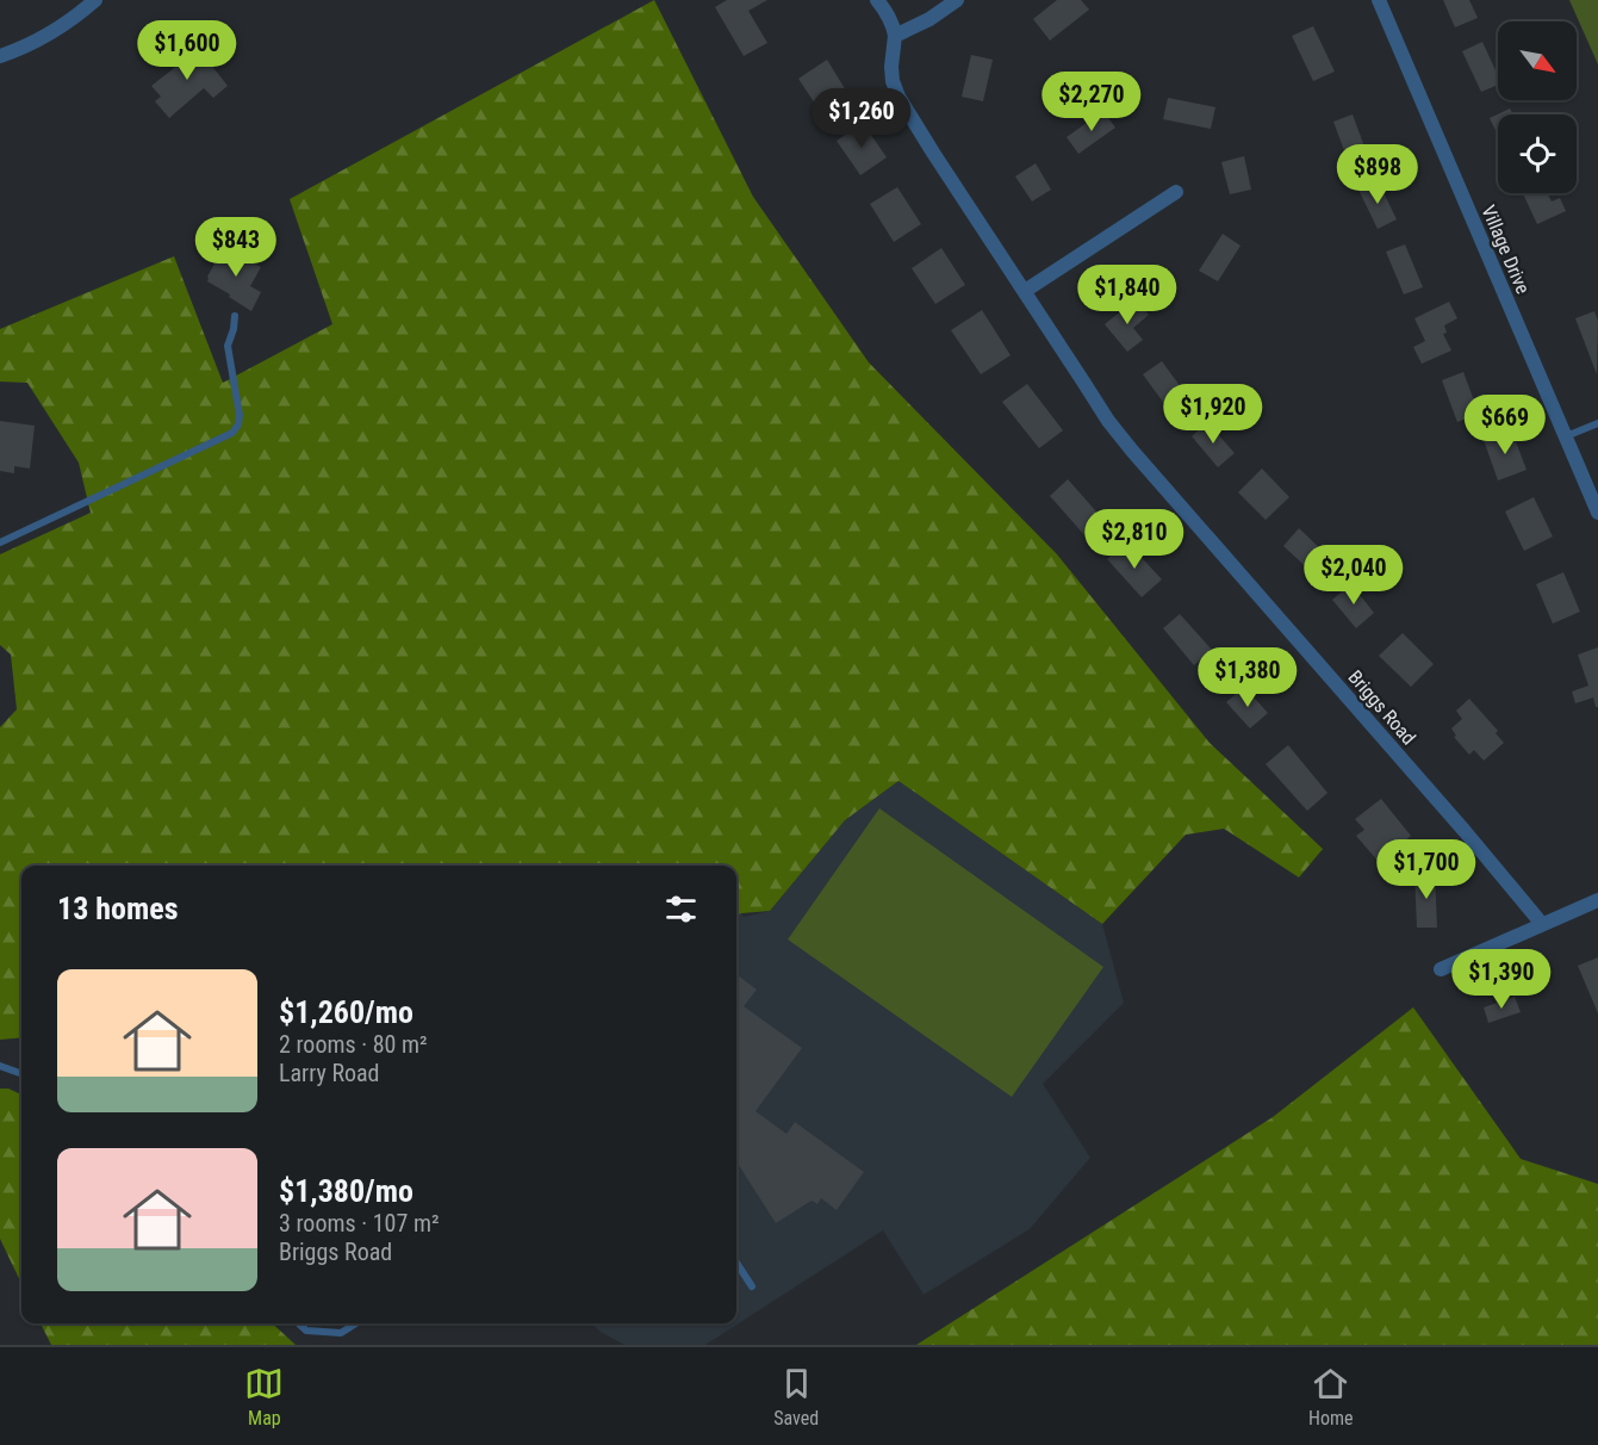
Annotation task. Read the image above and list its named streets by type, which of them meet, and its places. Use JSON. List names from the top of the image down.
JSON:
{
  "streets": {
    "street": ["Village Drive", "Briggs Road"]
  },
  "north": "bottom right",
  "page": {
    "price": [
      "$1,600",
      "$2,270",
      "$1,260",
      "$898",
      "$843",
      "$1,840",
      "$1,920",
      "$669",
      "$2,810",
      "$2,040",
      "$1,380",
      "$1,700",
      "$1,390"
    ],
    "heading": "13 homes",
    "list": [
      {
        "name": "$1,260/mo",
        "note": "2 rooms · 80 m² · Larry Road"
      },
      {
        "name": "$1,380/mo",
        "note": "3 rooms · 107 m² · Briggs Road"
      }
    ],
    "tabs": ["Map", "Saved", "Home"]
  }
}
